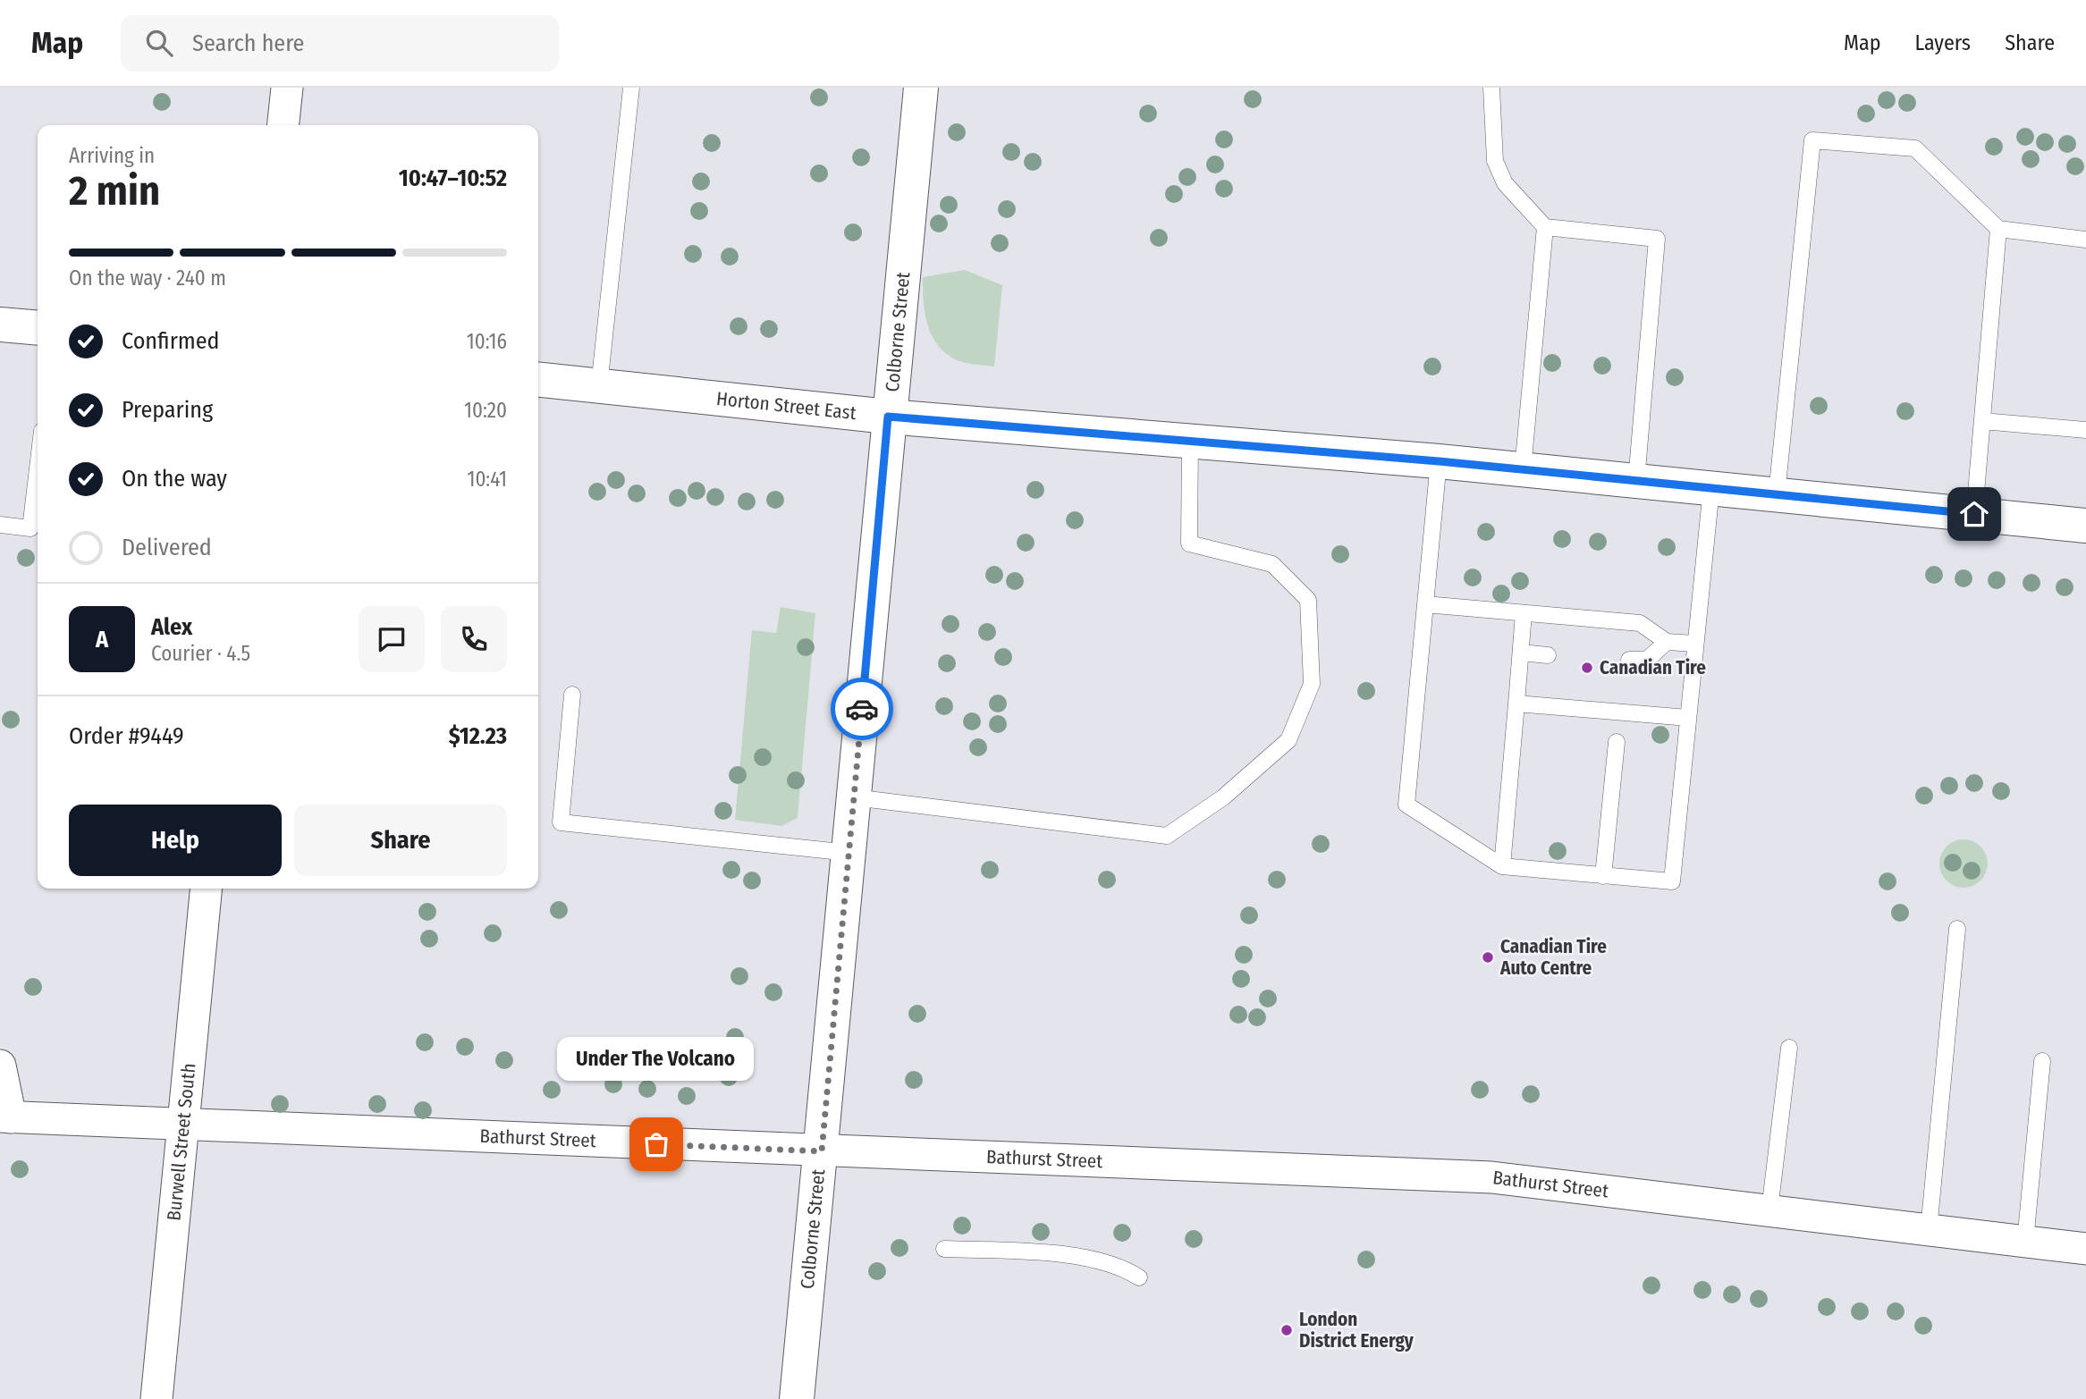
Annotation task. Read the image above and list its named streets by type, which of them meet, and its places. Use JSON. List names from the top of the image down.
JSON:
{
  "streets": {
    "main road": ["Colborne Street", "Horton Street East"],
    "street": ["Bathurst Street", "Burwell Street South"]
  },
  "crossings": [
    ["Colborne Street", "Horton Street East"],
    ["Colborne Street", "Bathurst Street"],
    ["Bathurst Street", "Burwell Street South"]
  ],
  "places": [
    "Canadian Tire",
    "Canadian Tire Auto Centre",
    "Under The Volcano",
    "London District Energy"
  ],
  "page": {
    "header": "Map",
    "search": "Search here",
    "nav": ["Map", "Layers", "Share"],
    "heading": ["2 min", "Arriving in", "10:47–10:52"],
    "panel": [
      "Alex",
      "Courier · 4.5",
      "Order #9449",
      "$12.23"
    ],
    "bar": "On the way · 240 m",
    "list": [
      ["Confirmed", "10:16"],
      ["Preparing", "10:20"],
      ["On the way", "10:41"],
      "Delivered"
    ],
    "round": "A",
    "buttons": ["Help", "Share"],
    "bubble": "Under The Volcano"
  }
}
